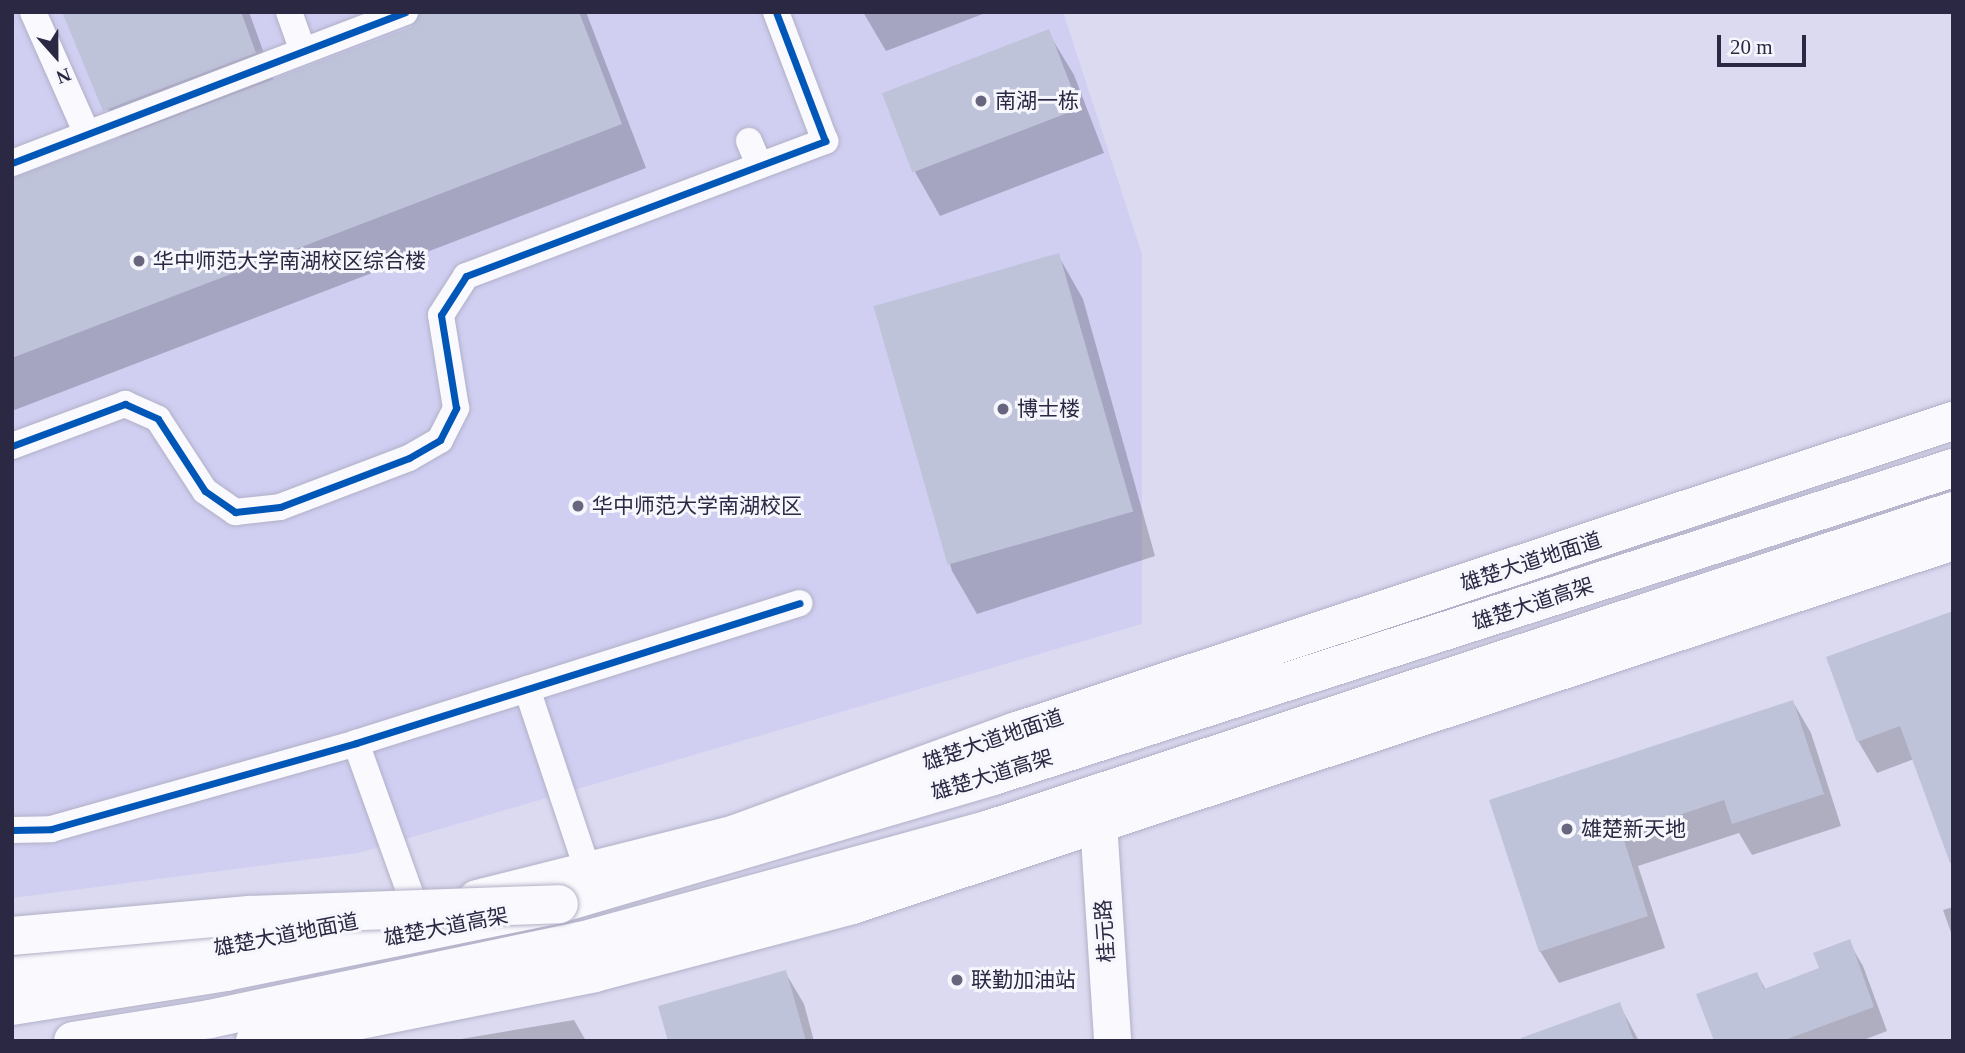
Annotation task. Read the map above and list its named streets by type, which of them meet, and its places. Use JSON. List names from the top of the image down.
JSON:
{
  "streets": {
    "main road": ["雄楚大道地面道", "雄楚大道高架"],
    "street": ["桂元路"]
  },
  "places": [
    "南湖一栋",
    "华中师范大学南湖校区综合楼",
    "博士楼",
    "华中师范大学南湖校区",
    "雄楚新天地",
    "联勤加油站"
  ],
  "scale_bar": "20 m",
  "north": "bottom"
}
